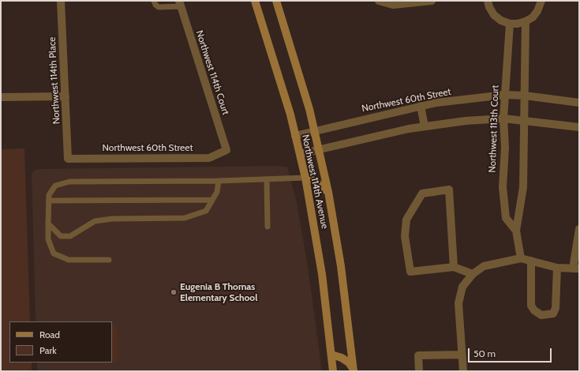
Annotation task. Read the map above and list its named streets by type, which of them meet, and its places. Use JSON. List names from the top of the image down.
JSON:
{
  "streets": {
    "street": [
      "Northwest 114th Court",
      "Northwest 114th Place",
      "Northwest 60th Street",
      "Northwest 113th Court",
      "Northwest 114th Avenue"
    ]
  },
  "crossings": [
    ["Northwest 114th Court", "Northwest 60th Street"],
    ["Northwest 114th Place", "Northwest 60th Street"],
    ["Northwest 60th Street", "Northwest 113th Court"],
    ["Northwest 60th Street", "Northwest 114th Avenue"]
  ],
  "places": ["Eugenia B Thomas Elementary School"],
  "legend": ["Road", "Park"],
  "scale_bar": "50 m"
}
